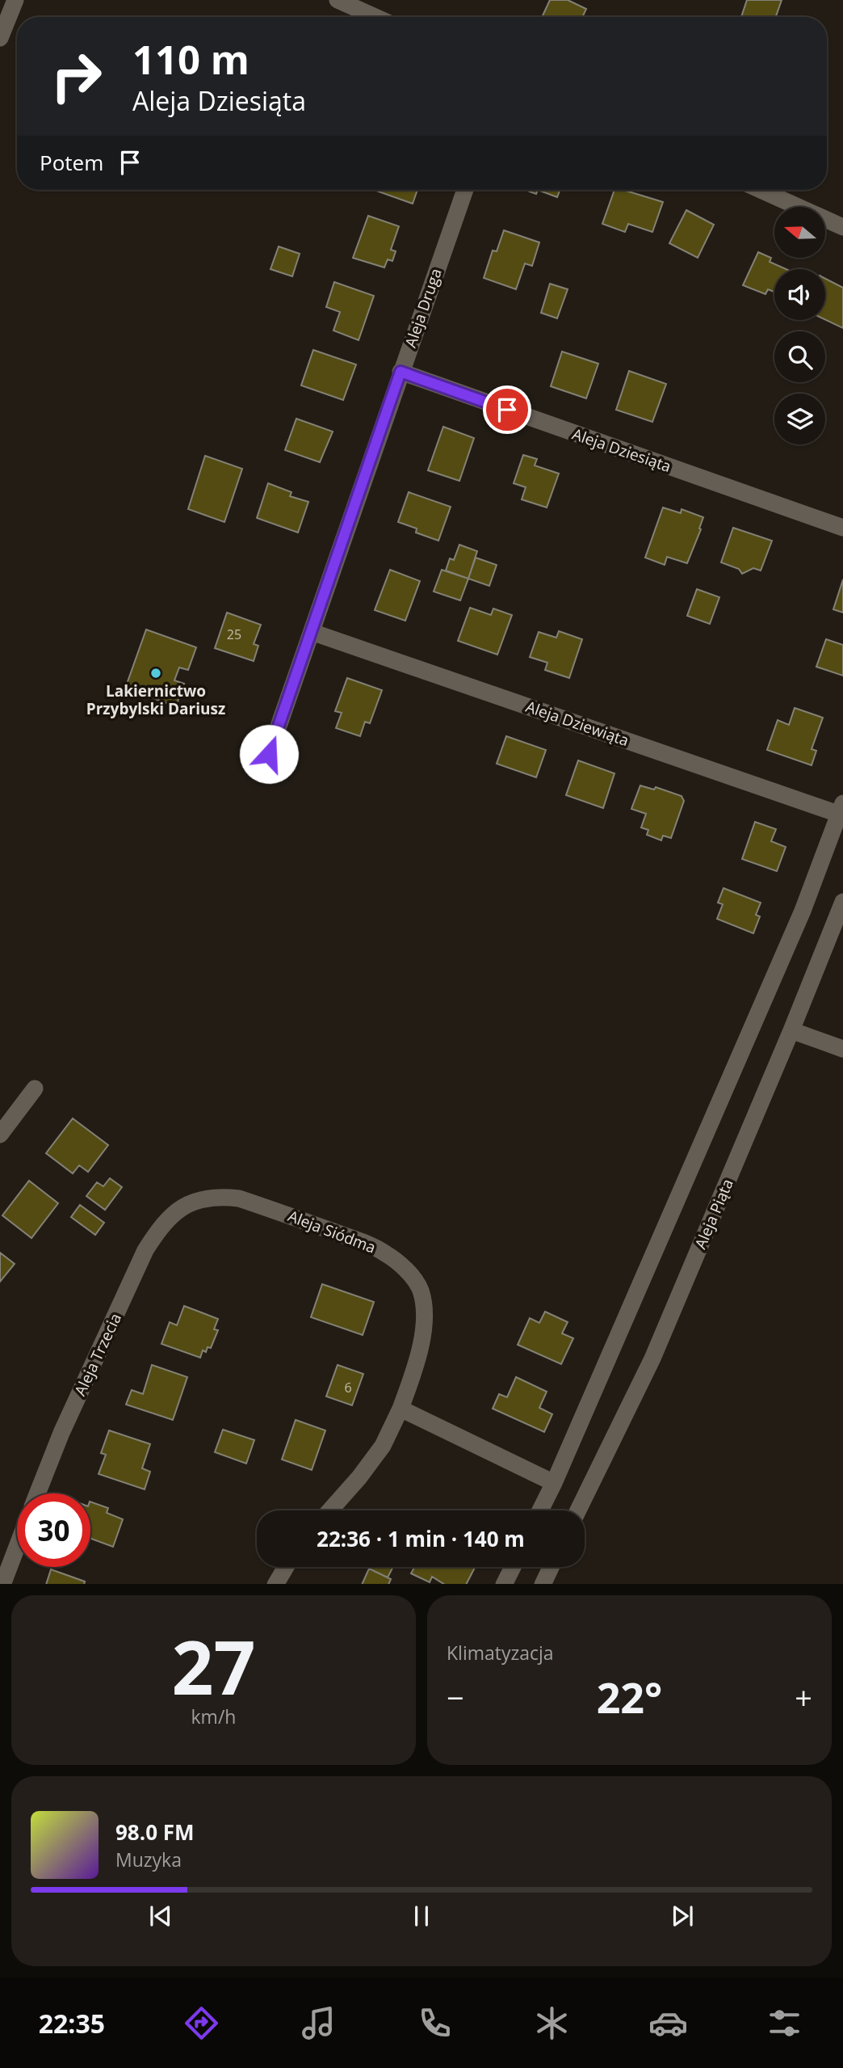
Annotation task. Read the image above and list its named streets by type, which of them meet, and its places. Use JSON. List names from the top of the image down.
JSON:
{
  "streets": {
    "street": [
      "Aleja Druga",
      "Aleja Dziesiąta",
      "Aleja Dziewiąta",
      "Aleja Piąta",
      "Aleja Siódma",
      "Aleja Trzecia"
    ]
  },
  "crossings": [
    ["Aleja Druga", "Aleja Dziesiąta"],
    ["Aleja Druga", "Aleja Dziewiąta"],
    ["Aleja Siódma", "Aleja Trzecia"]
  ],
  "places": ["Lakiernictwo Przybylski Dariusz"],
  "house_numbers": ["25", "6"],
  "north": "left",
  "page": {
    "turn": ["110 m", "Aleja Dziesiąta"],
    "then": "Potem",
    "limit": "30",
    "trip": "22:36 · 1 min · 140 m",
    "tile": [
      ["27", "km/h"],
      "Klimatyzacja"
    ],
    "heat": ["−", "22°", "+"],
    "song": ["98.0 FM", "Muzyka"],
    "tabs": "22:35"
  }
}
